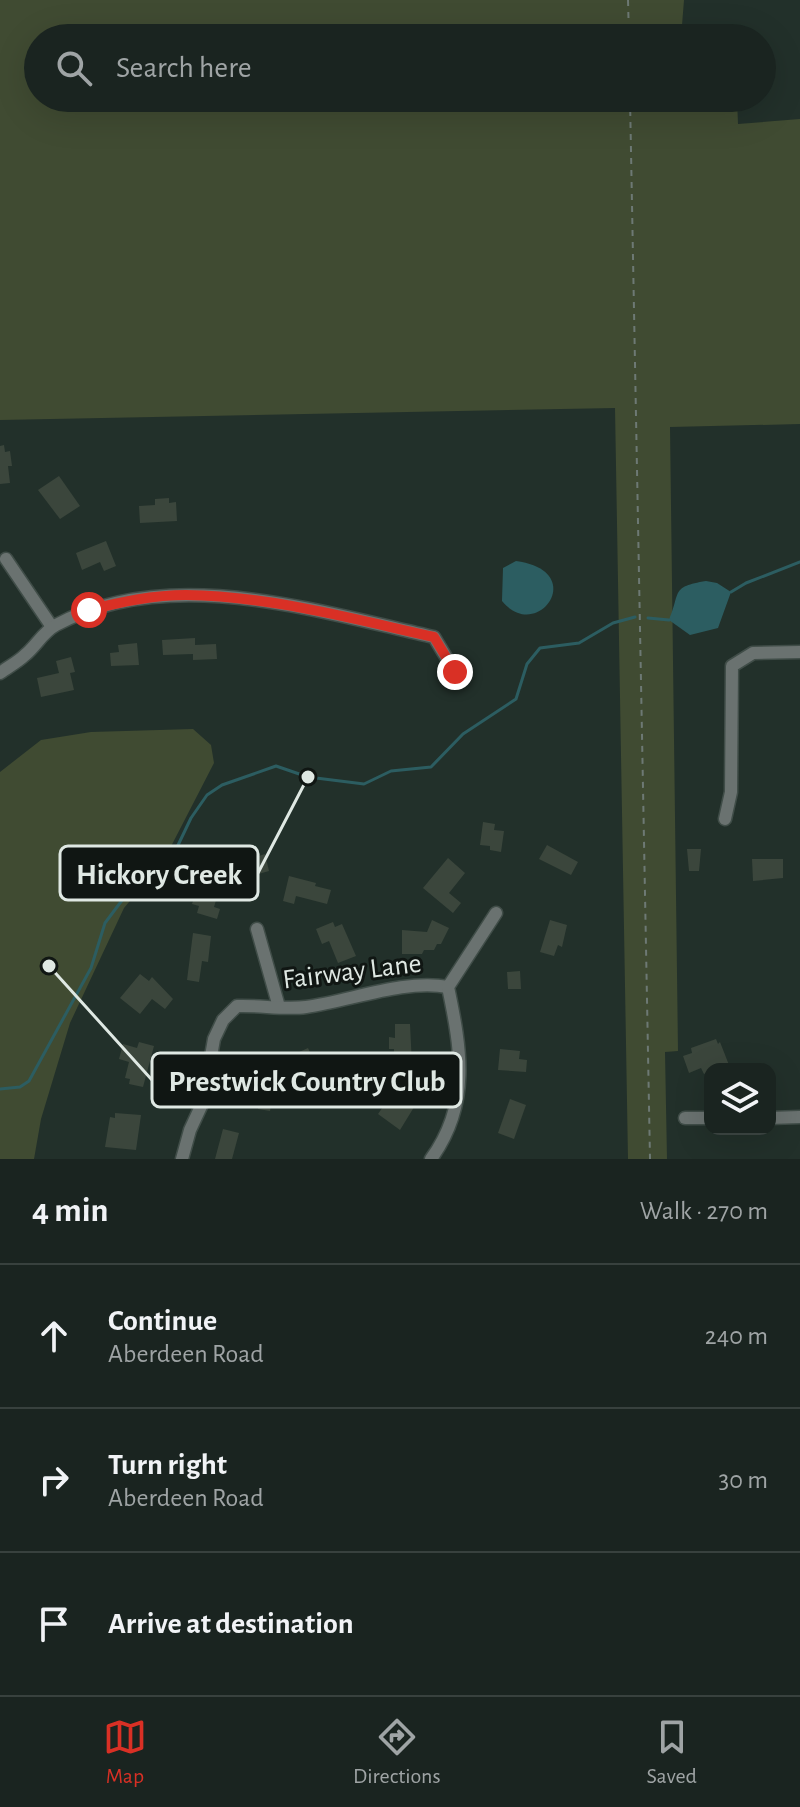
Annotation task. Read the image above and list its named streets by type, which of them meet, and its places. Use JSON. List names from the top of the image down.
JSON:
{
  "streets": {
    "street": ["Fairway Lane"]
  },
  "places": ["Hickory Creek", "Prestwick Country Club"],
  "page": {
    "search": "Search here",
    "heading": ["4 min", "Walk · 270 m"],
    "list": [
      ["Continue", "Aberdeen Road", "240 m"],
      ["Turn right", "Aberdeen Road", "30 m"],
      "Arrive at destination"
    ],
    "nav": ["Map", "Directions", "Saved"]
  }
}
